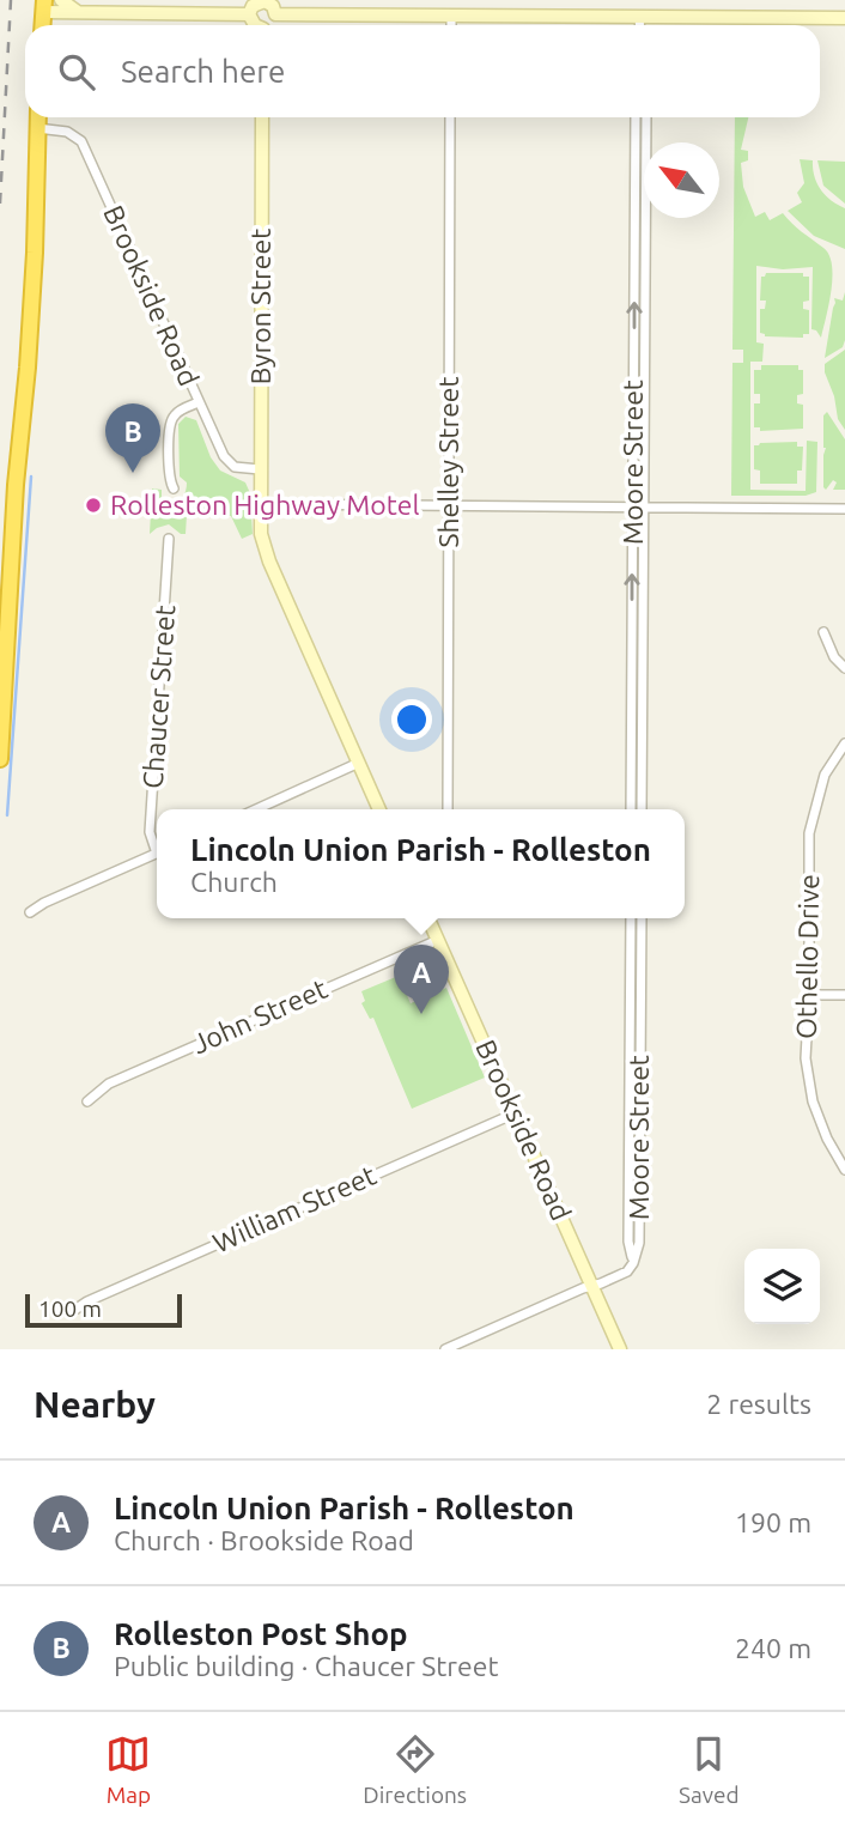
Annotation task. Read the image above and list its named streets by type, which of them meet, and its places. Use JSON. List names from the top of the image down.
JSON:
{
  "streets": {
    "street": [
      "Brookside Road",
      "Byron Street",
      "Shelley Street",
      "Moore Street",
      "Chaucer Street",
      "Othello Drive",
      "John Street",
      "William Street"
    ]
  },
  "crossings": [
    ["Brookside Road", "Byron Street"],
    ["Brookside Road", "John Street"],
    ["Brookside Road", "William Street"]
  ],
  "places": ["Rolleston Highway Motel"],
  "scale_bar": "100 m",
  "north": "top left",
  "page": {
    "search": "Search here",
    "pins": ["B", "A"],
    "popup": ["Lincoln Union Parish - Rolleston", "Church"],
    "scale": "100 m",
    "heading": ["Nearby", "2 results"],
    "list": [
      {
        "mark": "A",
        "name": "Lincoln Union Parish - Rolleston",
        "note": "Church · Brookside Road",
        "value": "190 m"
      },
      {
        "mark": "B",
        "name": "Rolleston Post Shop",
        "note": "Public building · Chaucer Street",
        "value": "240 m"
      }
    ],
    "nav": ["Map", "Directions", "Saved"]
  }
}
